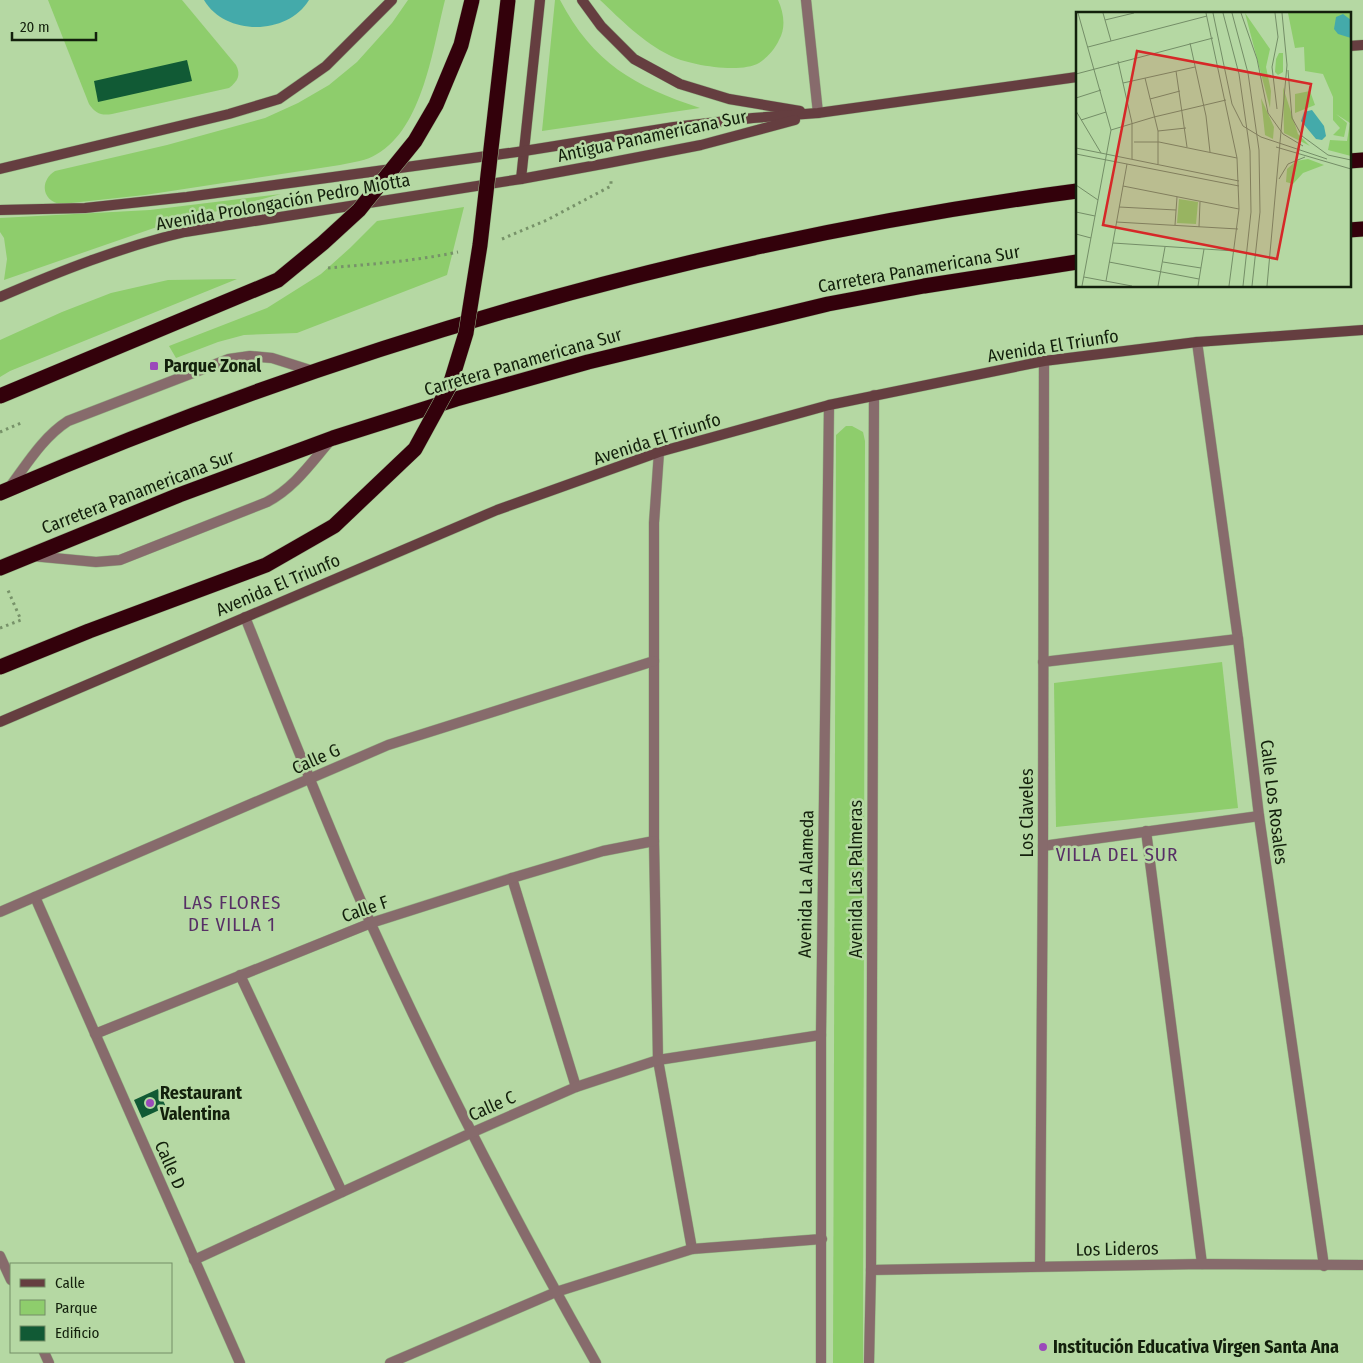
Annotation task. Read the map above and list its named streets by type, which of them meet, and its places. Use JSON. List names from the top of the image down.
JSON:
{
  "streets": {
    "highway": ["Carretera Panamericana Sur"],
    "main road": ["Antigua Panamericana Sur", "Avenida Prolongación Pedro Miotta", "Avenida El Triunfo"],
    "street": [
      "Calle G",
      "Calle Los Rosales",
      "Los Claveles",
      "Avenida Las Palmeras",
      "Avenida La Alameda",
      "Calle F",
      "Calle C",
      "Calle D",
      "Los Lideros"
    ]
  },
  "crossings": [
    ["Antigua Panamericana Sur", "Avenida Prolongación Pedro Miotta"],
    ["Avenida El Triunfo", "Calle Los Rosales"],
    ["Avenida El Triunfo", "Los Claveles"],
    ["Avenida El Triunfo", "Avenida Las Palmeras"],
    ["Avenida El Triunfo", "Avenida La Alameda"],
    ["Calle G", "Calle D"],
    ["Calle Los Rosales", "Los Lideros"],
    ["Los Claveles", "Los Lideros"],
    ["Avenida Las Palmeras", "Los Lideros"],
    ["Avenida La Alameda", "Calle C"],
    ["Calle F", "Calle D"],
    ["Calle C", "Calle D"]
  ],
  "districts": ["VILLA DEL SUR", "LAS FLORES DE VILLA 1"],
  "places": {
    "transit": ["Parque Zonal"],
    "other": ["Restaurant Valentina", "Institución Educativa Virgen Santa Ana"]
  },
  "legend": ["Calle", "Parque", "Edificio"],
  "scale_bar": "20 m"
}
